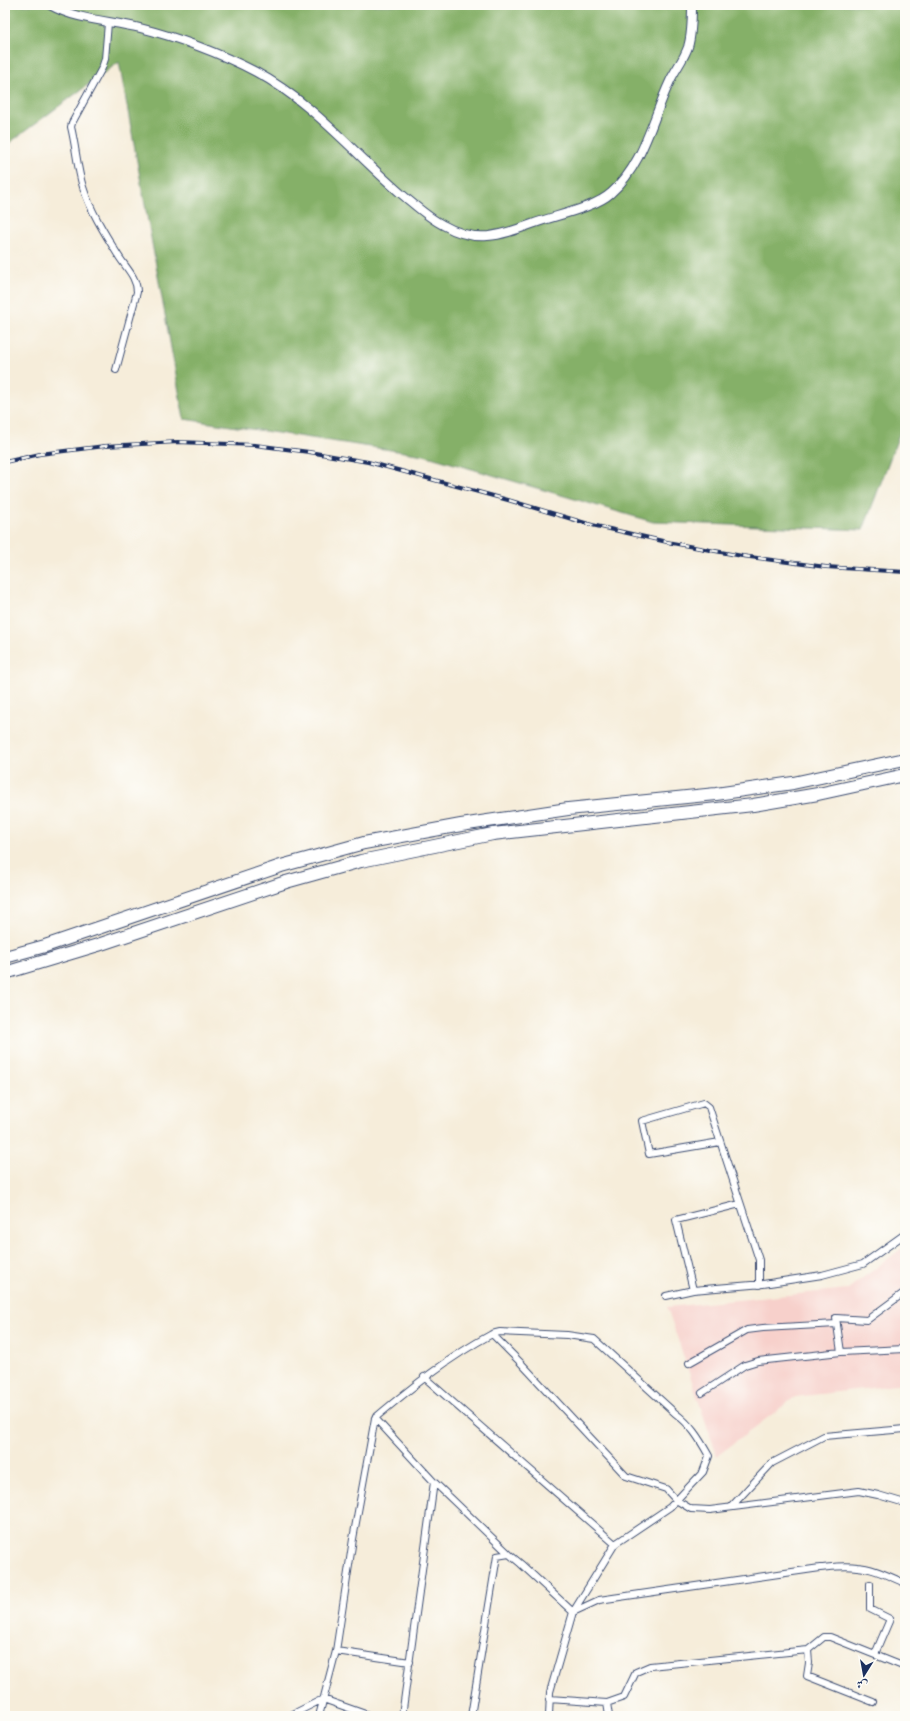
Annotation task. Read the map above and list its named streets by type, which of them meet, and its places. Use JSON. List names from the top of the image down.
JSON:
{
  "north": "bottom"
}
